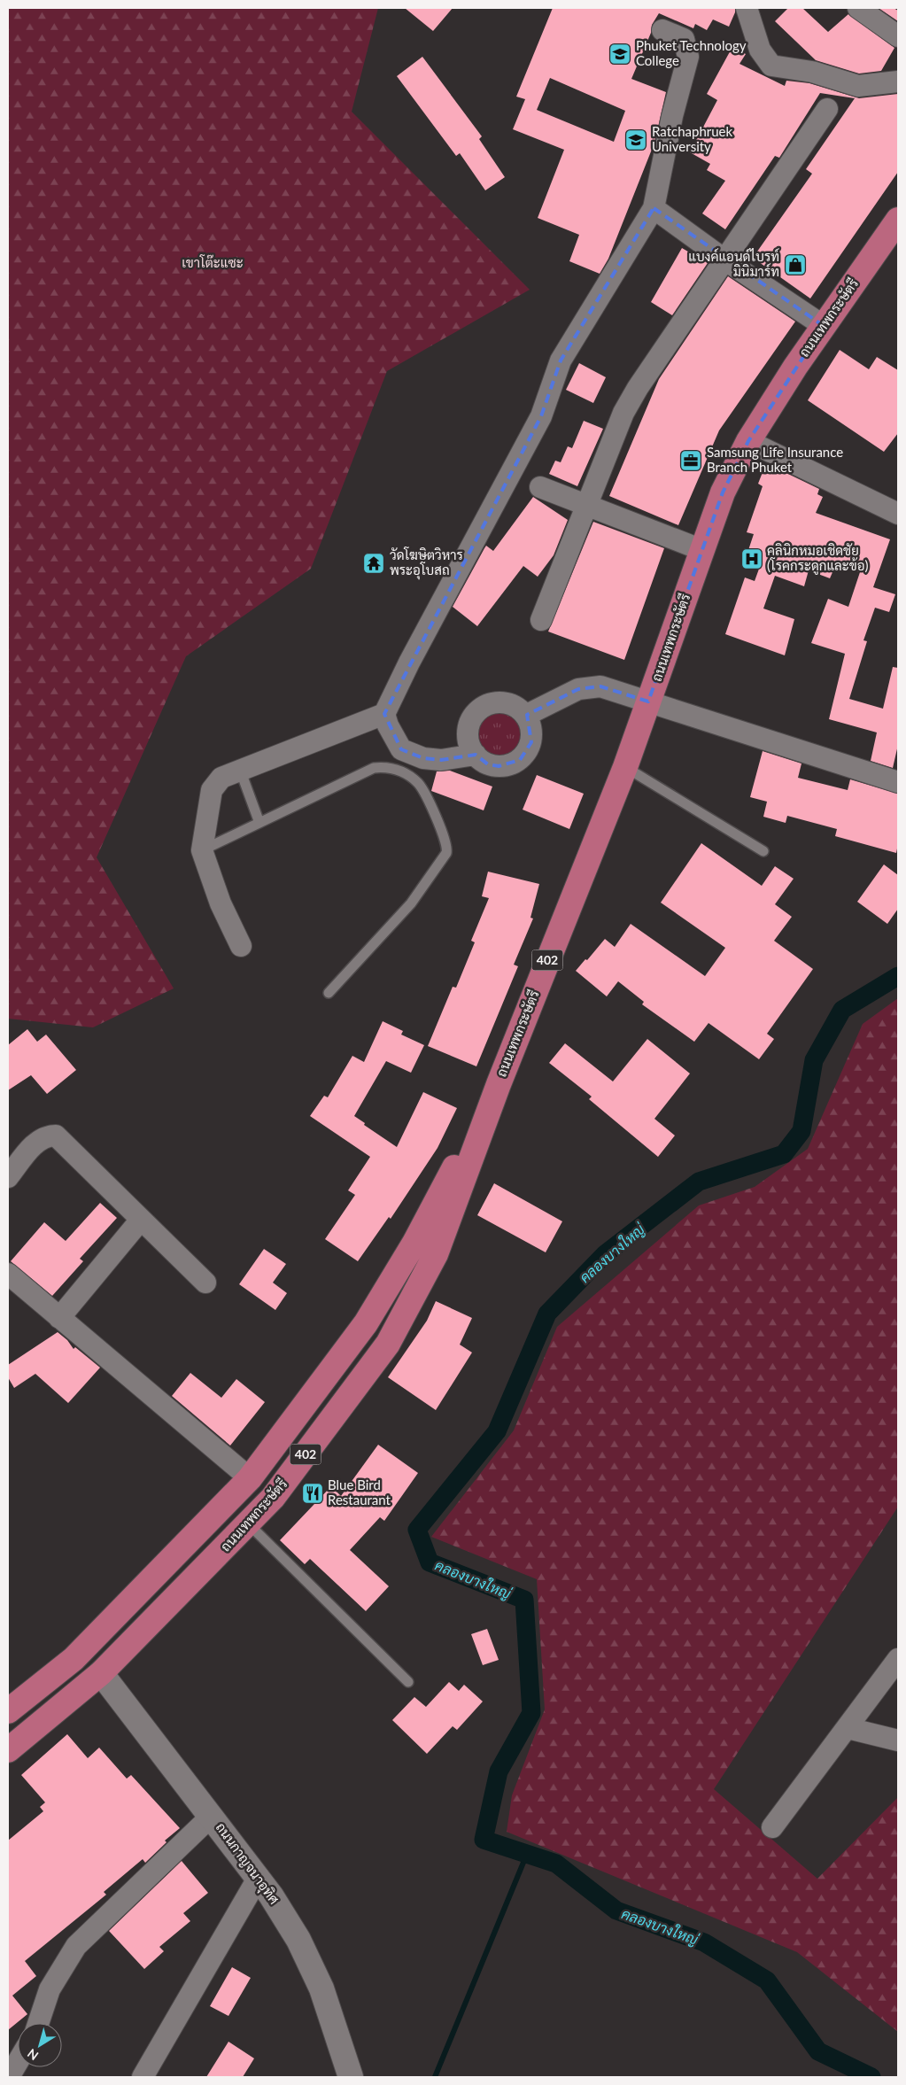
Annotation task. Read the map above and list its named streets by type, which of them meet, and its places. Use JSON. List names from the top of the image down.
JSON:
{
  "streets": {
    "main road": ["ถนนเทพกระษัตรี", "402"],
    "street": ["ถนนกาญจนาอุทิศ"]
  },
  "crossings": [
    ["ถนนเทพกระษัตรี", "ถนนกาญจนาอุทิศ"]
  ],
  "water": ["คลองบางใหญ่"],
  "parks": ["เขาโต๊ะแซะ"],
  "places": {
    "school or university": ["Phuket Technology College", "Ratchaphruek University"],
    "shop": ["แบงค์แอนด์ไบรท์ มินิมาร์ท"],
    "office": ["Samsung Life Insurance Branch Phuket"],
    "hospital": ["คลินิกหมอเชิดชัย (โรคกระดูกและข้อ)"],
    "temple": ["วัดโฆษิตวิหาร พระอุโบสถ"],
    "restaurant": ["Blue Bird Restaurant"]
  },
  "north": "bottom left"
}
